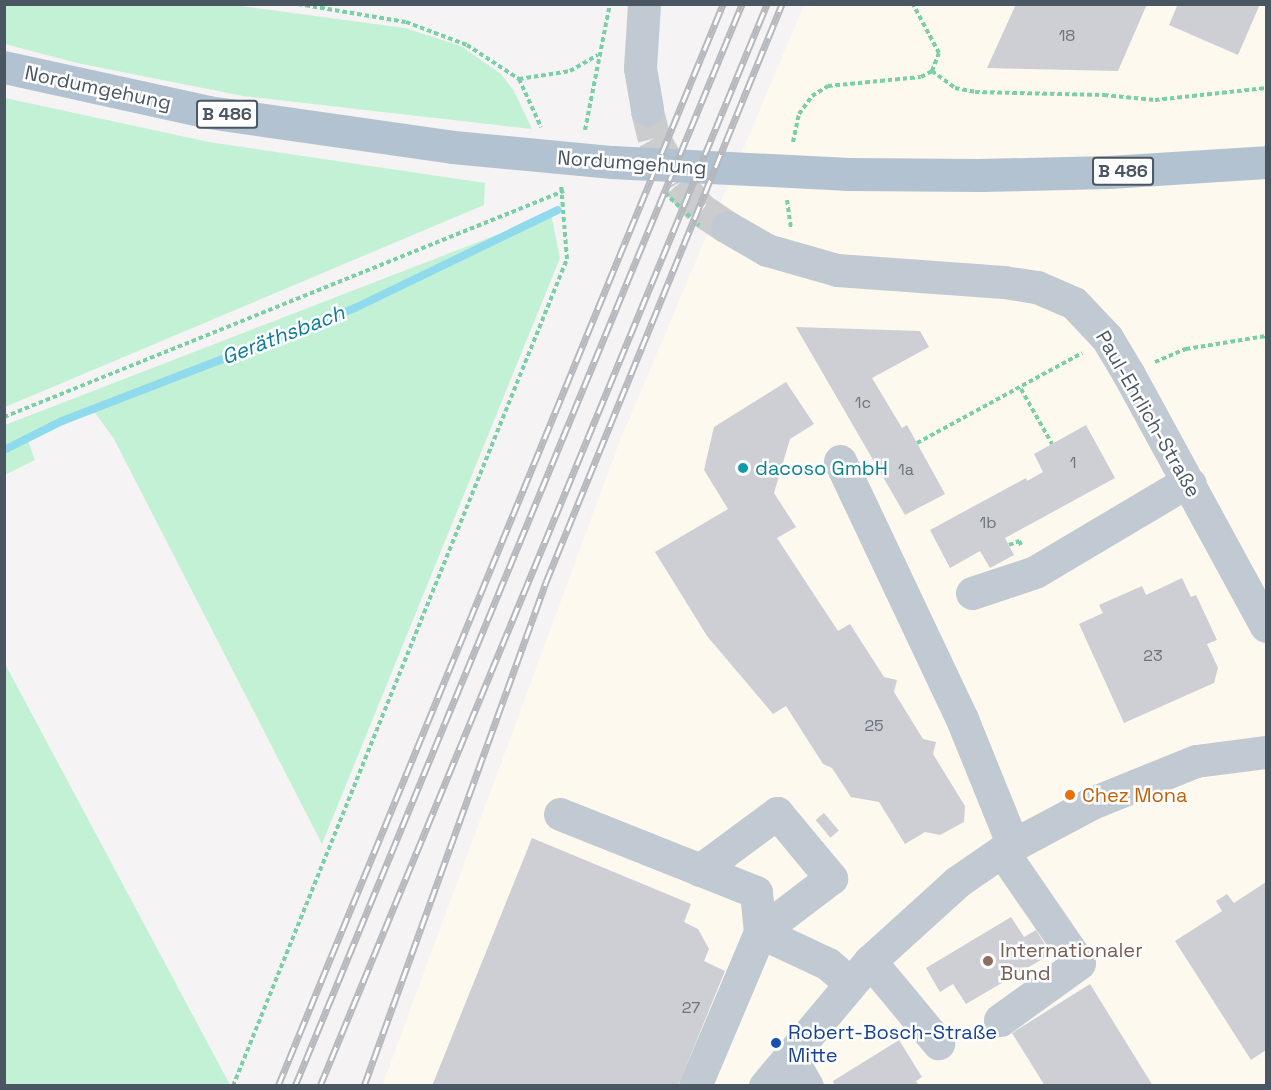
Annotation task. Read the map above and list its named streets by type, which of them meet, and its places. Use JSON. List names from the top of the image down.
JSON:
{
  "streets": {
    "main road": ["Nordumgehung", "B 486"],
    "street": ["Paul-Ehrlich-Straße"]
  },
  "water": ["Geräthsbach"],
  "places": [
    "dacoso GmbH",
    "Chez Mona",
    "Internationaler Bund",
    "Robert-Bosch-Straße Mitte"
  ],
  "house_numbers": [
    "18",
    "1c",
    "1",
    "1a",
    "1b",
    "23",
    "25",
    "27"
  ]
}
